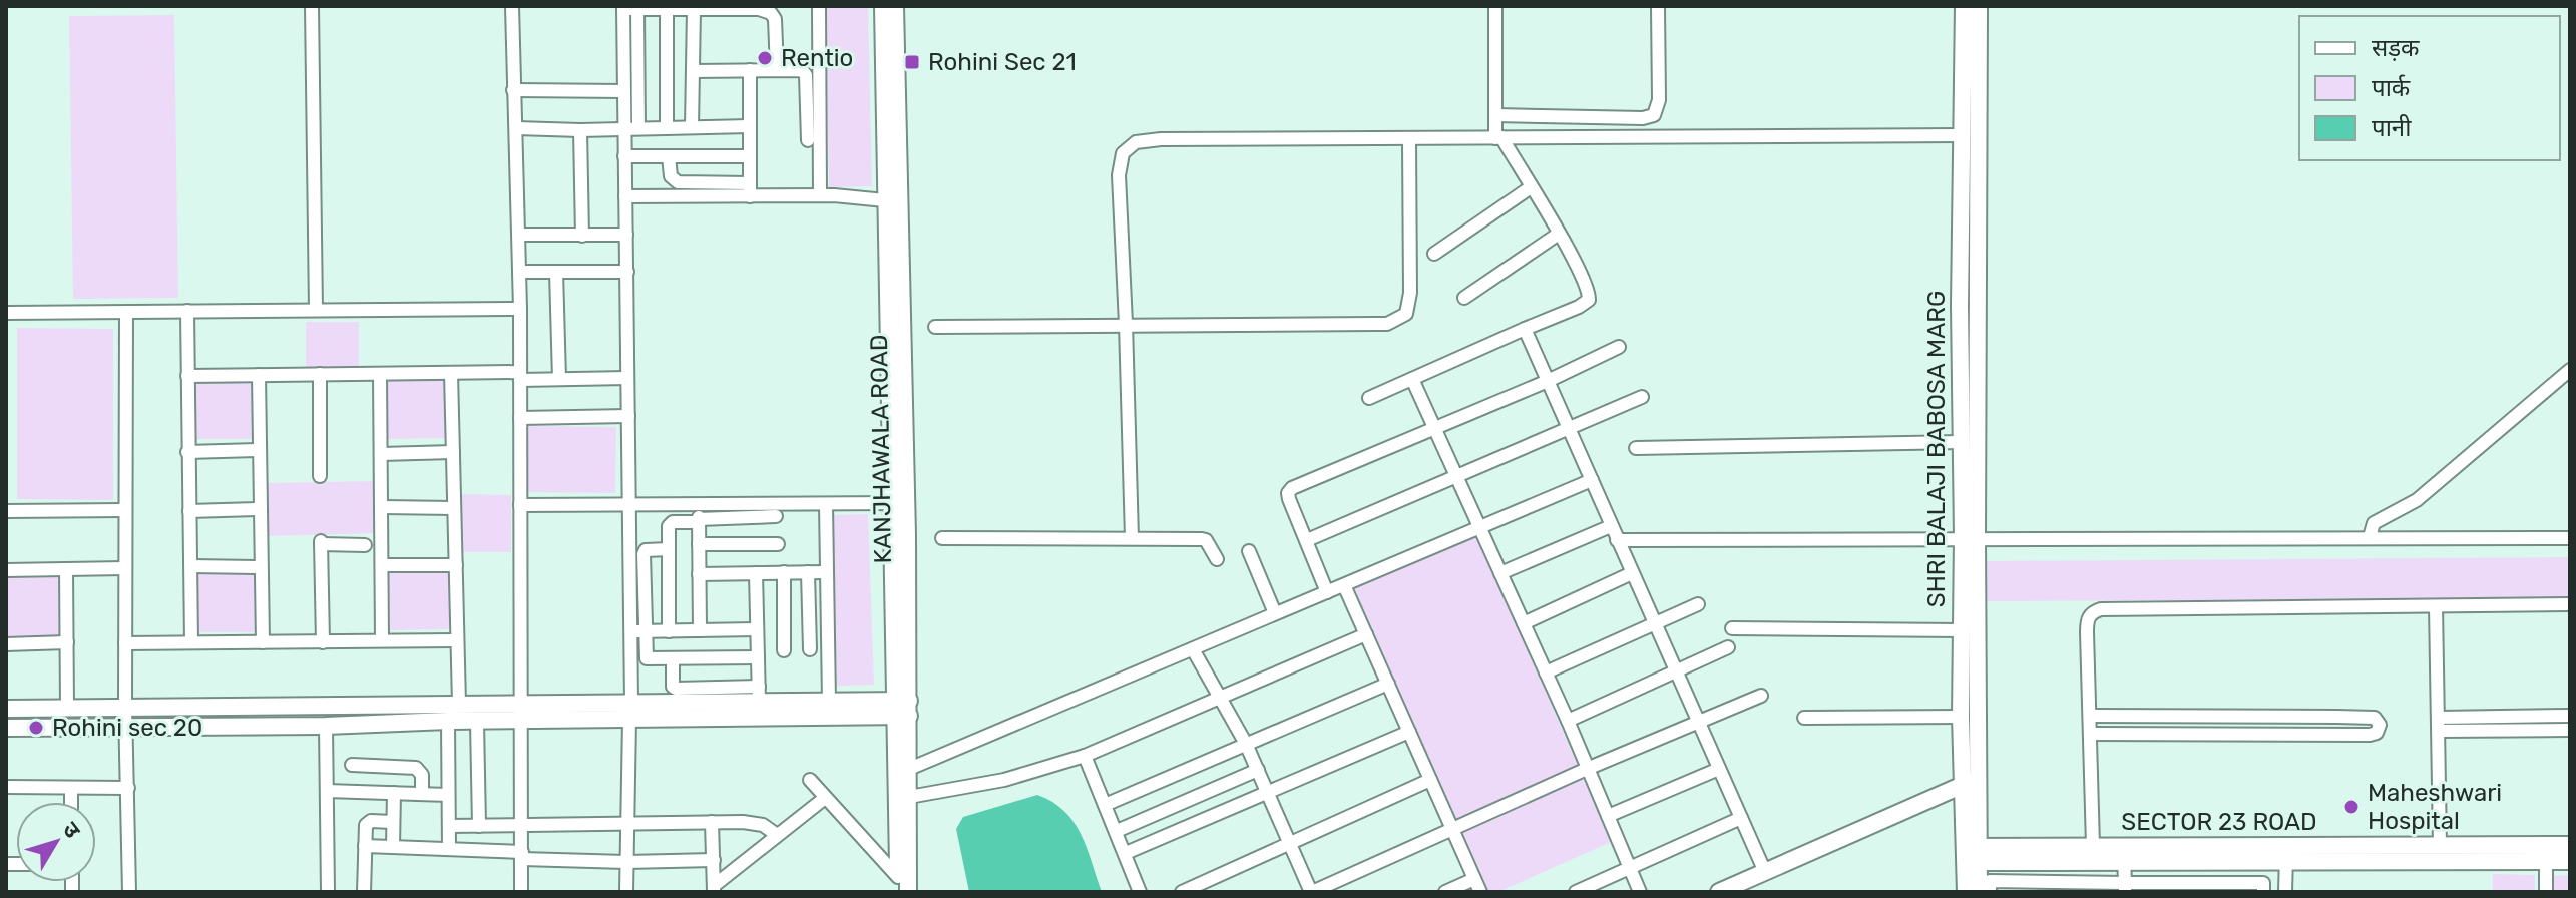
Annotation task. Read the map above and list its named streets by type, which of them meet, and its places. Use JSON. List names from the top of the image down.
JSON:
{
  "streets": {
    "street": ["KANJHAWALA ROAD", "SHRI BALAJI BABOSA MARG", "SECTOR 23 ROAD"]
  },
  "crossings": [
    ["SHRI BALAJI BABOSA MARG", "SECTOR 23 ROAD"]
  ],
  "places": {
    "other": ["Rentio", "Rohini sec 20", "Maheshwari Hospital"],
    "transit": ["Rohini Sec 21"]
  },
  "legend": ["सड़क", "पार्क", "पानी"],
  "north": "top right"
}
